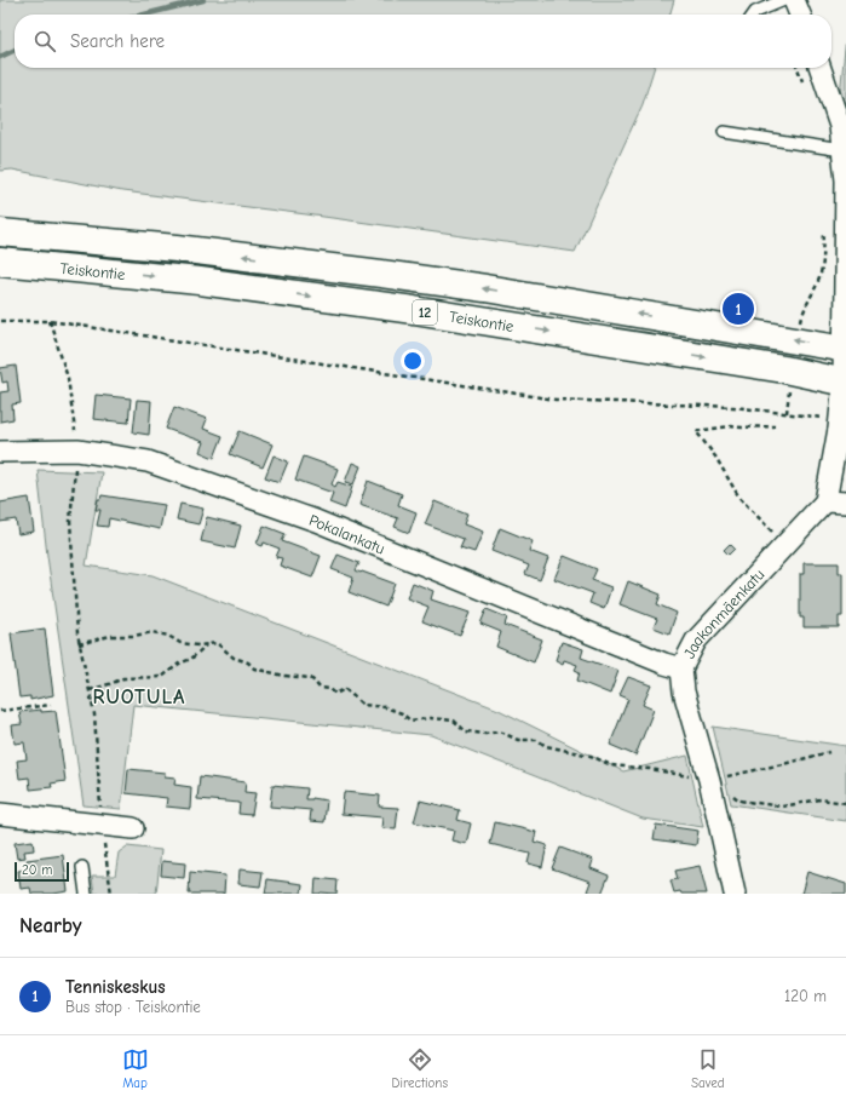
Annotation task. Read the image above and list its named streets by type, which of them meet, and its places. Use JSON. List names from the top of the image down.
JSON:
{
  "streets": {
    "highway": ["Teiskontie", "12"],
    "street": ["Pokalankatu", "Jaakonmäenkatu"]
  },
  "crossings": [
    ["Pokalankatu", "Jaakonmäenkatu"]
  ],
  "districts": ["RUOTULA"],
  "scale_bar": "20 m",
  "page": {
    "search": "Search here",
    "pins": "1",
    "scale": "20 m",
    "heading": "Nearby",
    "list": [
      {
        "mark": "1",
        "name": "Tenniskeskus",
        "note": "Bus stop · Teiskontie",
        "value": "120 m"
      }
    ],
    "nav": ["Map", "Directions", "Saved"]
  }
}
